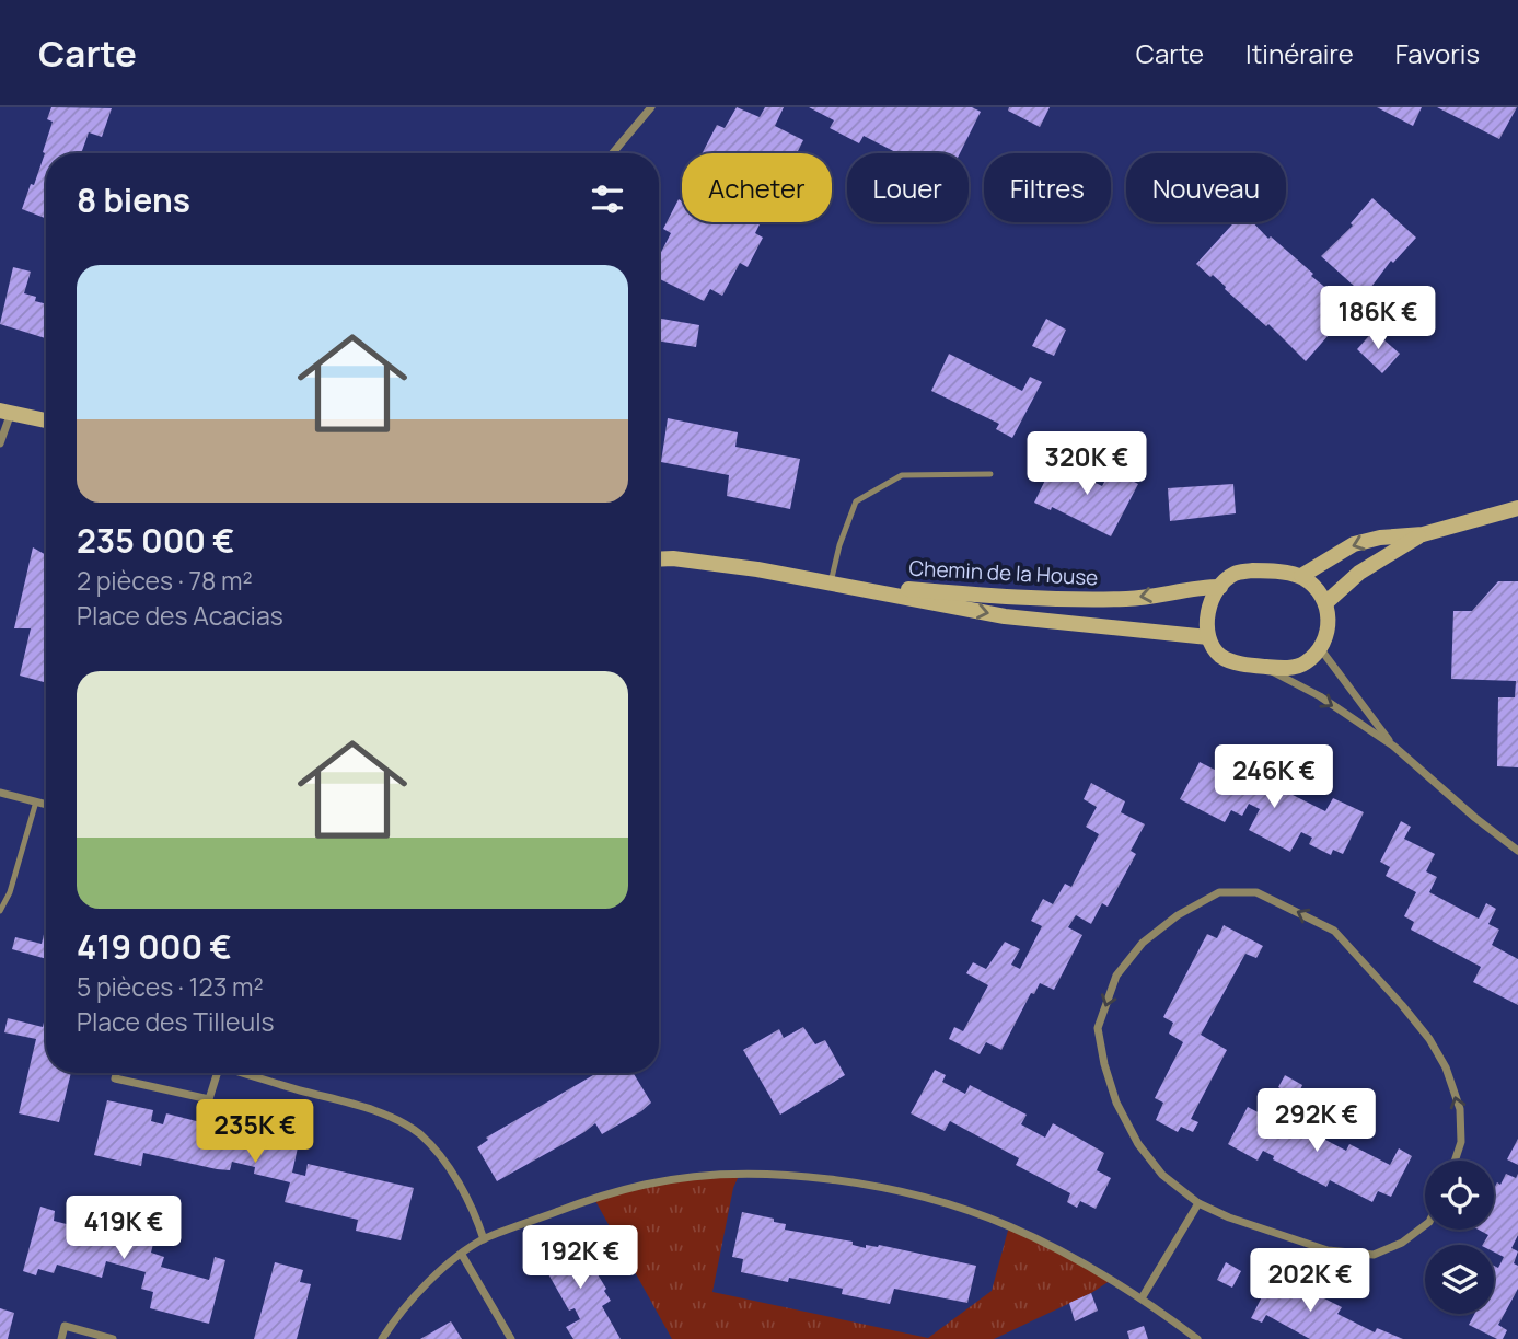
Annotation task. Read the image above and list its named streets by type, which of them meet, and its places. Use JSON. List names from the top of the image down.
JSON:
{
  "streets": {
    "street": ["Chemin de la House"]
  },
  "page": {
    "header": "Carte",
    "nav": ["Carte", "Itinéraire", "Favoris"],
    "chip": [
      "Acheter",
      "Louer",
      "Filtres",
      "Nouveau"
    ],
    "heading": "8 biens",
    "list": [
      {
        "name": "235 000 €",
        "note": "2 pièces · 78 m² · Place des Acacias"
      },
      {
        "name": "419 000 €",
        "note": "5 pièces · 123 m² · Place des Tilleuls"
      }
    ],
    "price": [
      "186K €",
      "320K €",
      "246K €",
      "292K €",
      "235K €",
      "419K €",
      "192K €",
      "202K €"
    ]
  }
}
